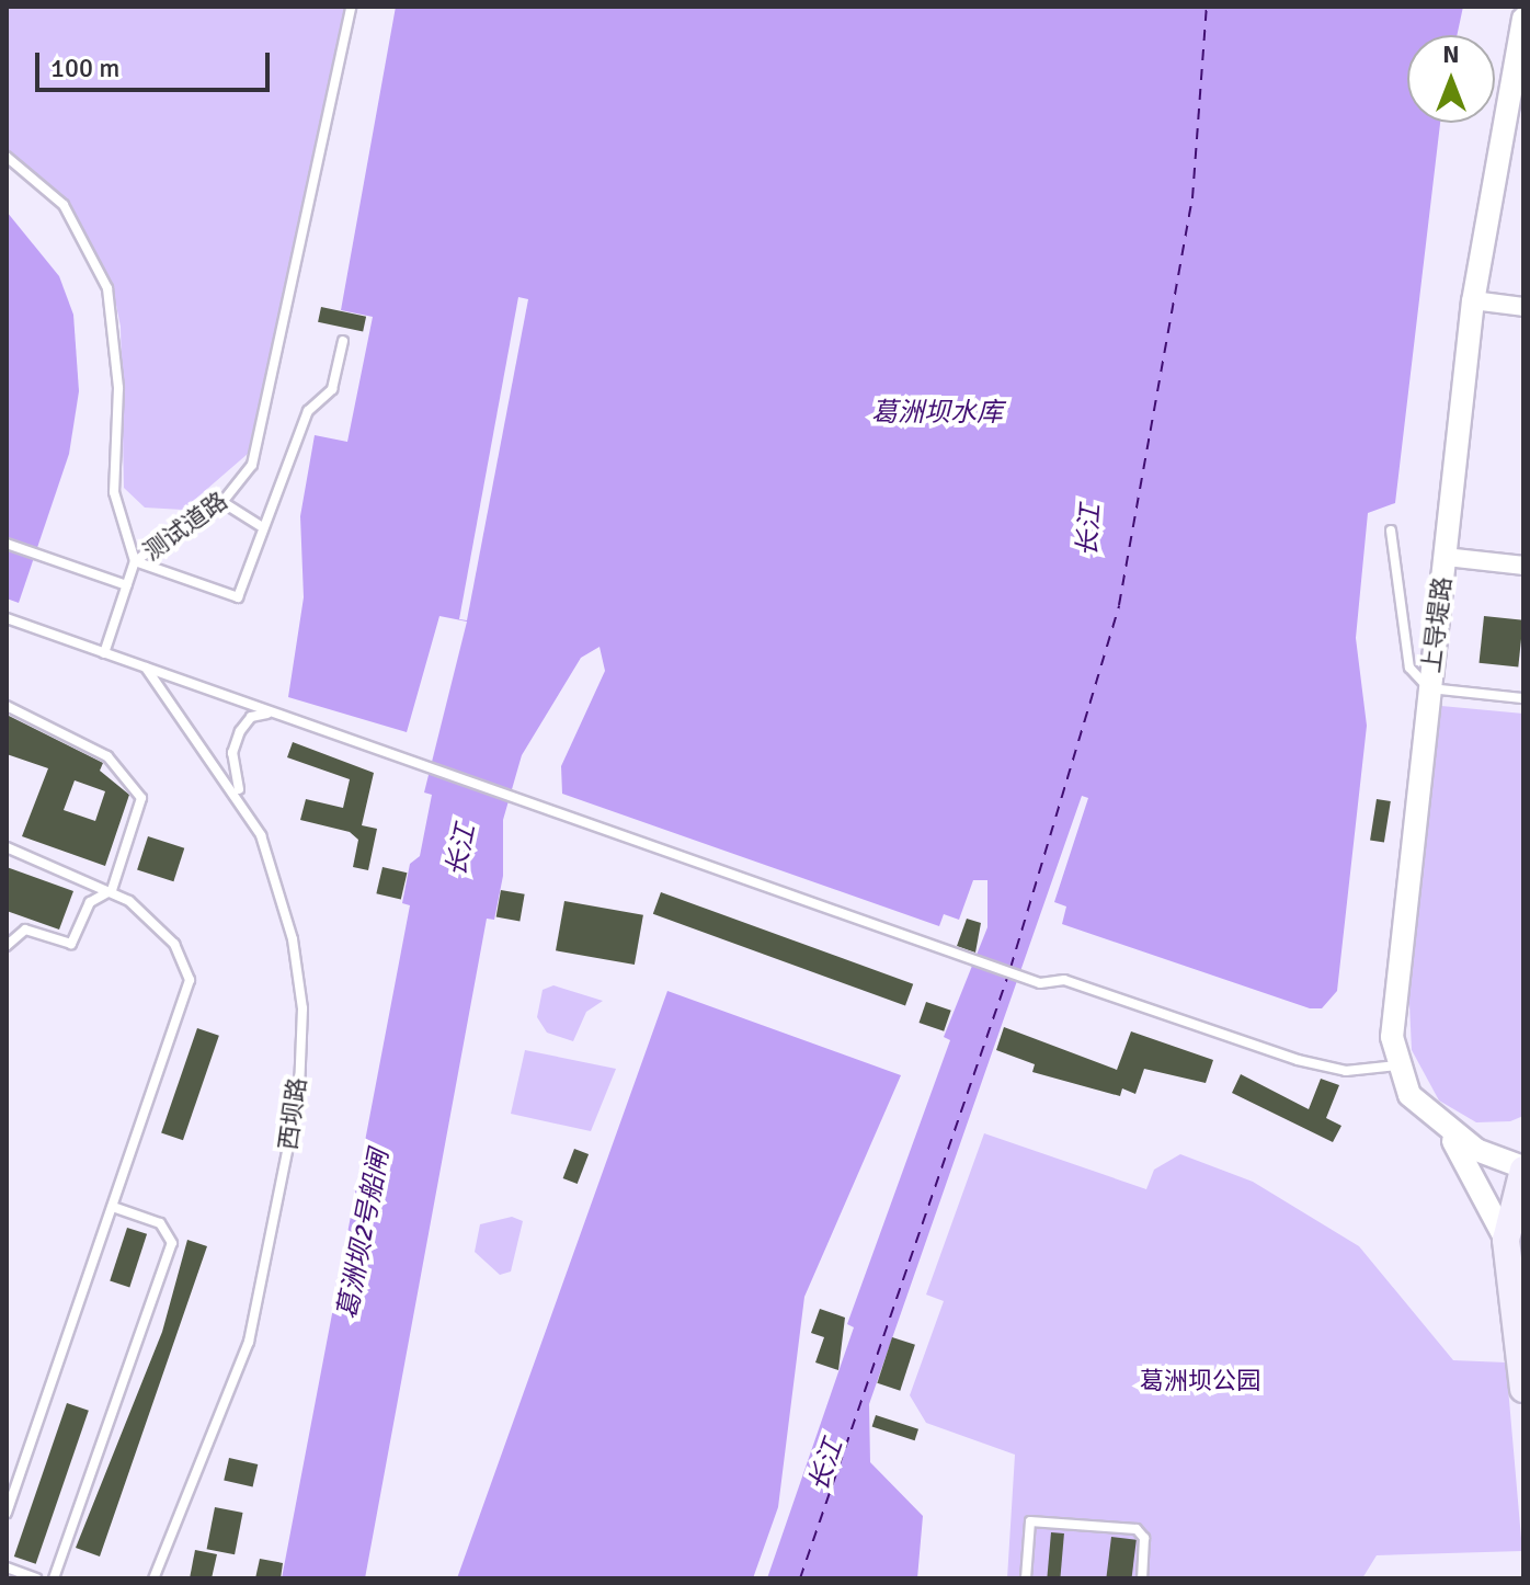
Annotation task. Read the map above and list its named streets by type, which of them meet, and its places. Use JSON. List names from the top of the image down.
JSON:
{
  "streets": {
    "street": ["上导堤路"],
    "lane": ["测试道路", "西坝路"]
  },
  "water": ["葛洲坝水库", "长江", "葛洲坝2号船闸"],
  "parks": ["葛洲坝公园"],
  "scale_bar": "100 m",
  "north": "top"
}
